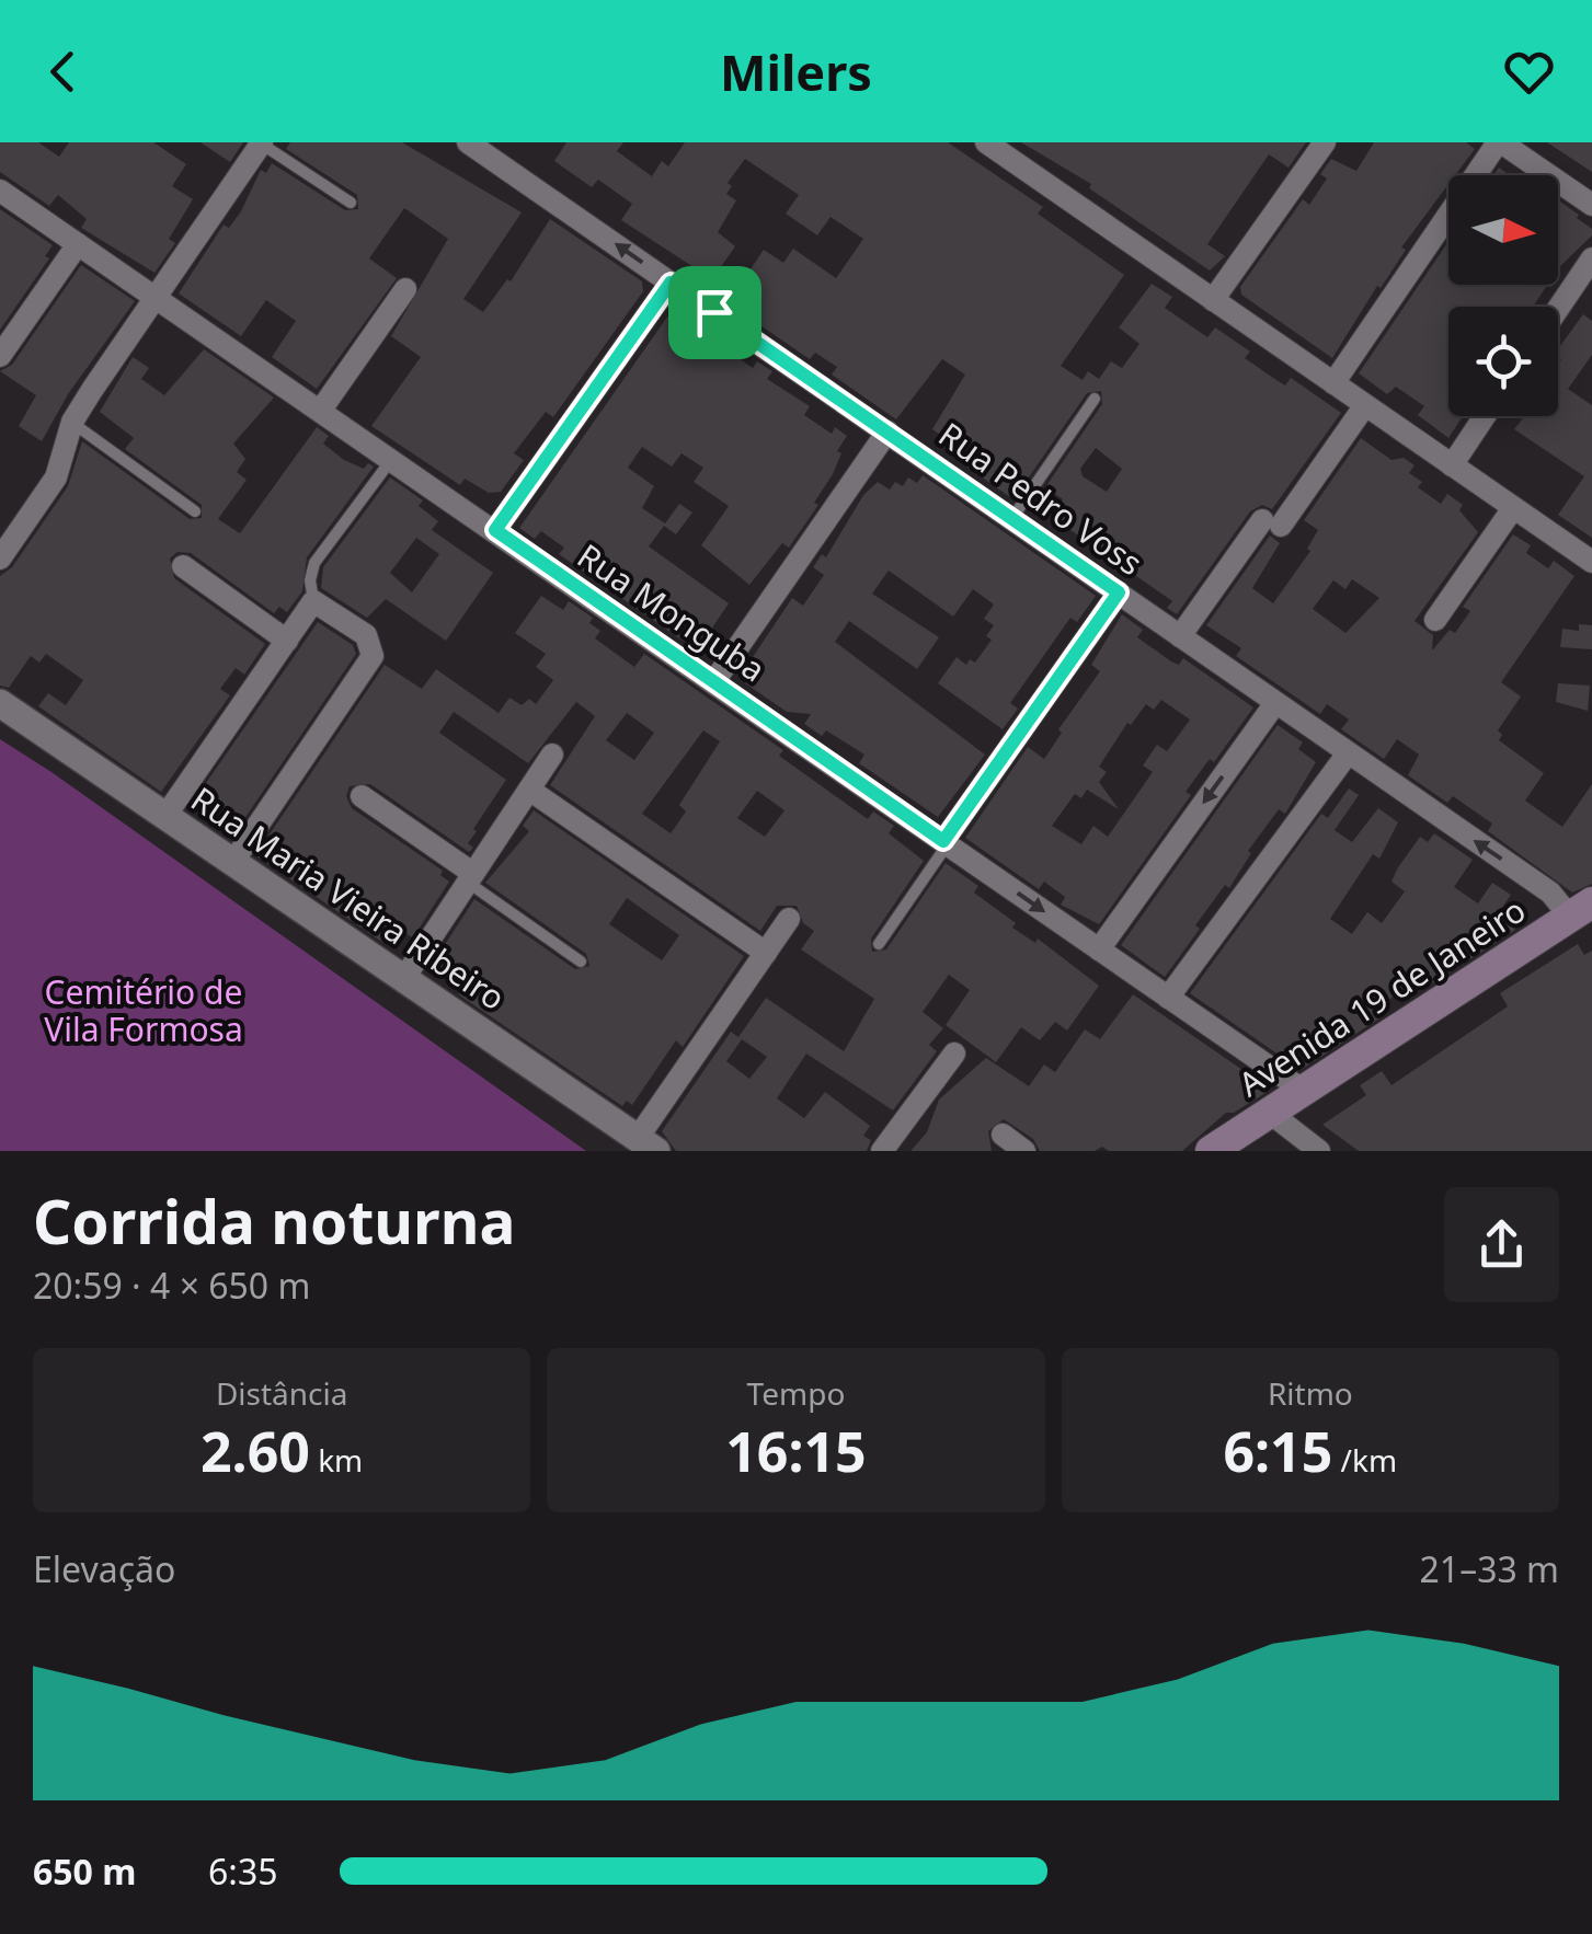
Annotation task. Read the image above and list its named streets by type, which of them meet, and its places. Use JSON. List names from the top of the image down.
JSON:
{
  "streets": {
    "main road": ["Avenida 19 de Janeiro"],
    "street": ["Rua Pedro Voss", "Rua Monguba", "Rua Maria Vieira Ribeiro"]
  },
  "crossings": [
    ["Rua Pedro Voss", "Avenida 19 de Janeiro"],
    ["Rua Monguba", "Avenida 19 de Janeiro"]
  ],
  "one_way": ["Rua Pedro Voss"],
  "parks": ["Cemitério de Vila Formosa"],
  "north": "right",
  "page": {
    "header": "Milers",
    "heading": ["Corrida noturna", "20:59 · 4 × 650 m"],
    "stats": [
      ["Distância", "2.60 km"],
      ["Tempo", "16:15"],
      ["Ritmo", "6:15 /km"]
    ],
    "chart": ["Elevação", "21–33 m"],
    "list": [
      {
        "name": "650 m",
        "note": "6:35"
      }
    ]
  }
}
